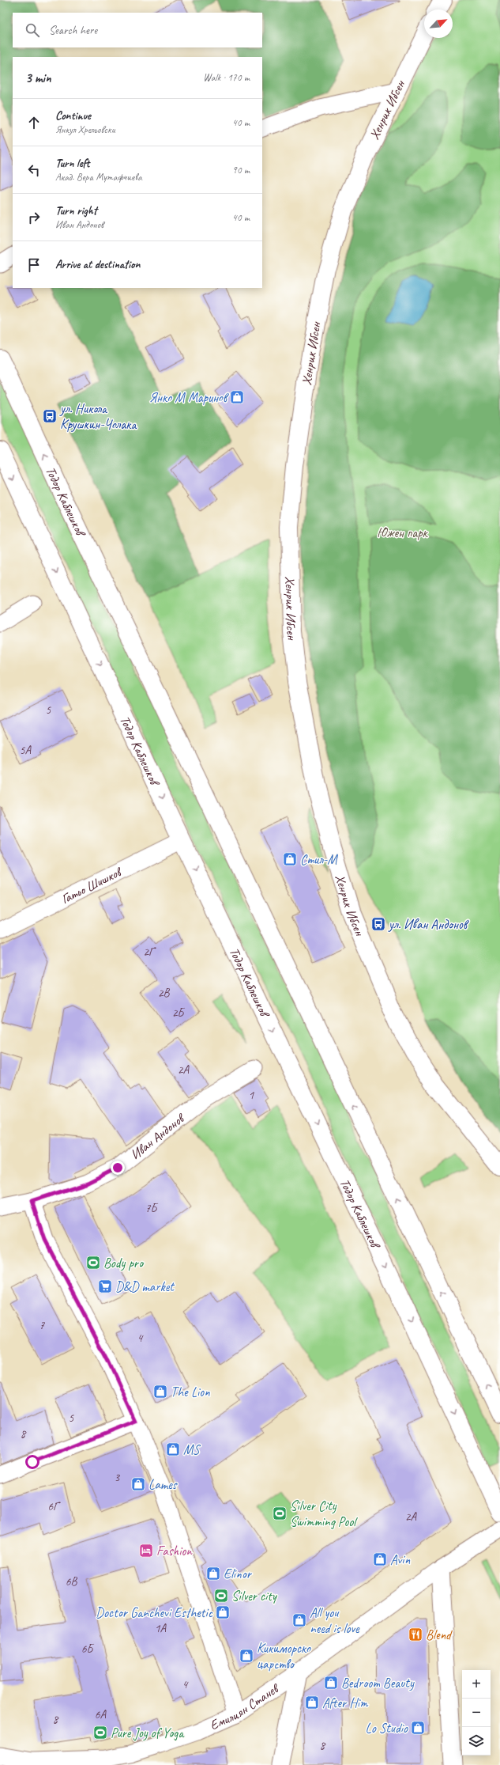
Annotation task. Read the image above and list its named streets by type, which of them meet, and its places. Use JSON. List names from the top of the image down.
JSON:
{
  "streets": {
    "main road": ["Хенрик Ибсен", "Тодор Каблешков"],
    "street": ["Гатьо Шишков", "Иван Андонов", "Емилиян Станев"]
  },
  "crossings": [
    ["Тодор Каблешков", "Гатьо Шишков"]
  ],
  "parks": ["Южен парк"],
  "places": {
    "shop": [
      "Янко М Маринов",
      "Стил-М",
      "The Lion",
      "MS",
      "Lames",
      "Avin",
      "Elinor",
      "Doctor Ganchevi Esthetic",
      "All you need is love",
      "Кикиморско царство",
      "Bedroom Beauty",
      "After Him",
      "Lo Studio"
    ],
    "bus stop": ["ул. Никола Крушкин-Чолака", "ул. Иван Андонов"],
    "sports": [
      "Body pro",
      "Silver City Swimming Pool",
      "Silver city",
      "Pure Joy of Yoga"
    ],
    "supermarket": ["D&D market"],
    "hotel": ["Fashion"],
    "restaurant": ["Blend"]
  },
  "house_numbers": [
    "5",
    "5А",
    "2Г",
    "2В",
    "2Б",
    "2А",
    "1",
    "7Б",
    "7",
    "4",
    "5",
    "8",
    "3",
    "6Г",
    "2А",
    "6В",
    "1А",
    "6Б",
    "4",
    "6А",
    "8",
    "8"
  ],
  "north": "top right",
  "page": {
    "search": "Search here",
    "heading": ["3 min", "Walk · 170 m"],
    "list": [
      ["Continue", "Янкул Хрельовски", "40 m"],
      ["Turn left", "Акад. Вера Мутафчиева", "90 m"],
      ["Turn right", "Иван Андонов", "40 m"],
      "Arrive at destination"
    ],
    "map_buttons": ["+", "−"]
  }
}
